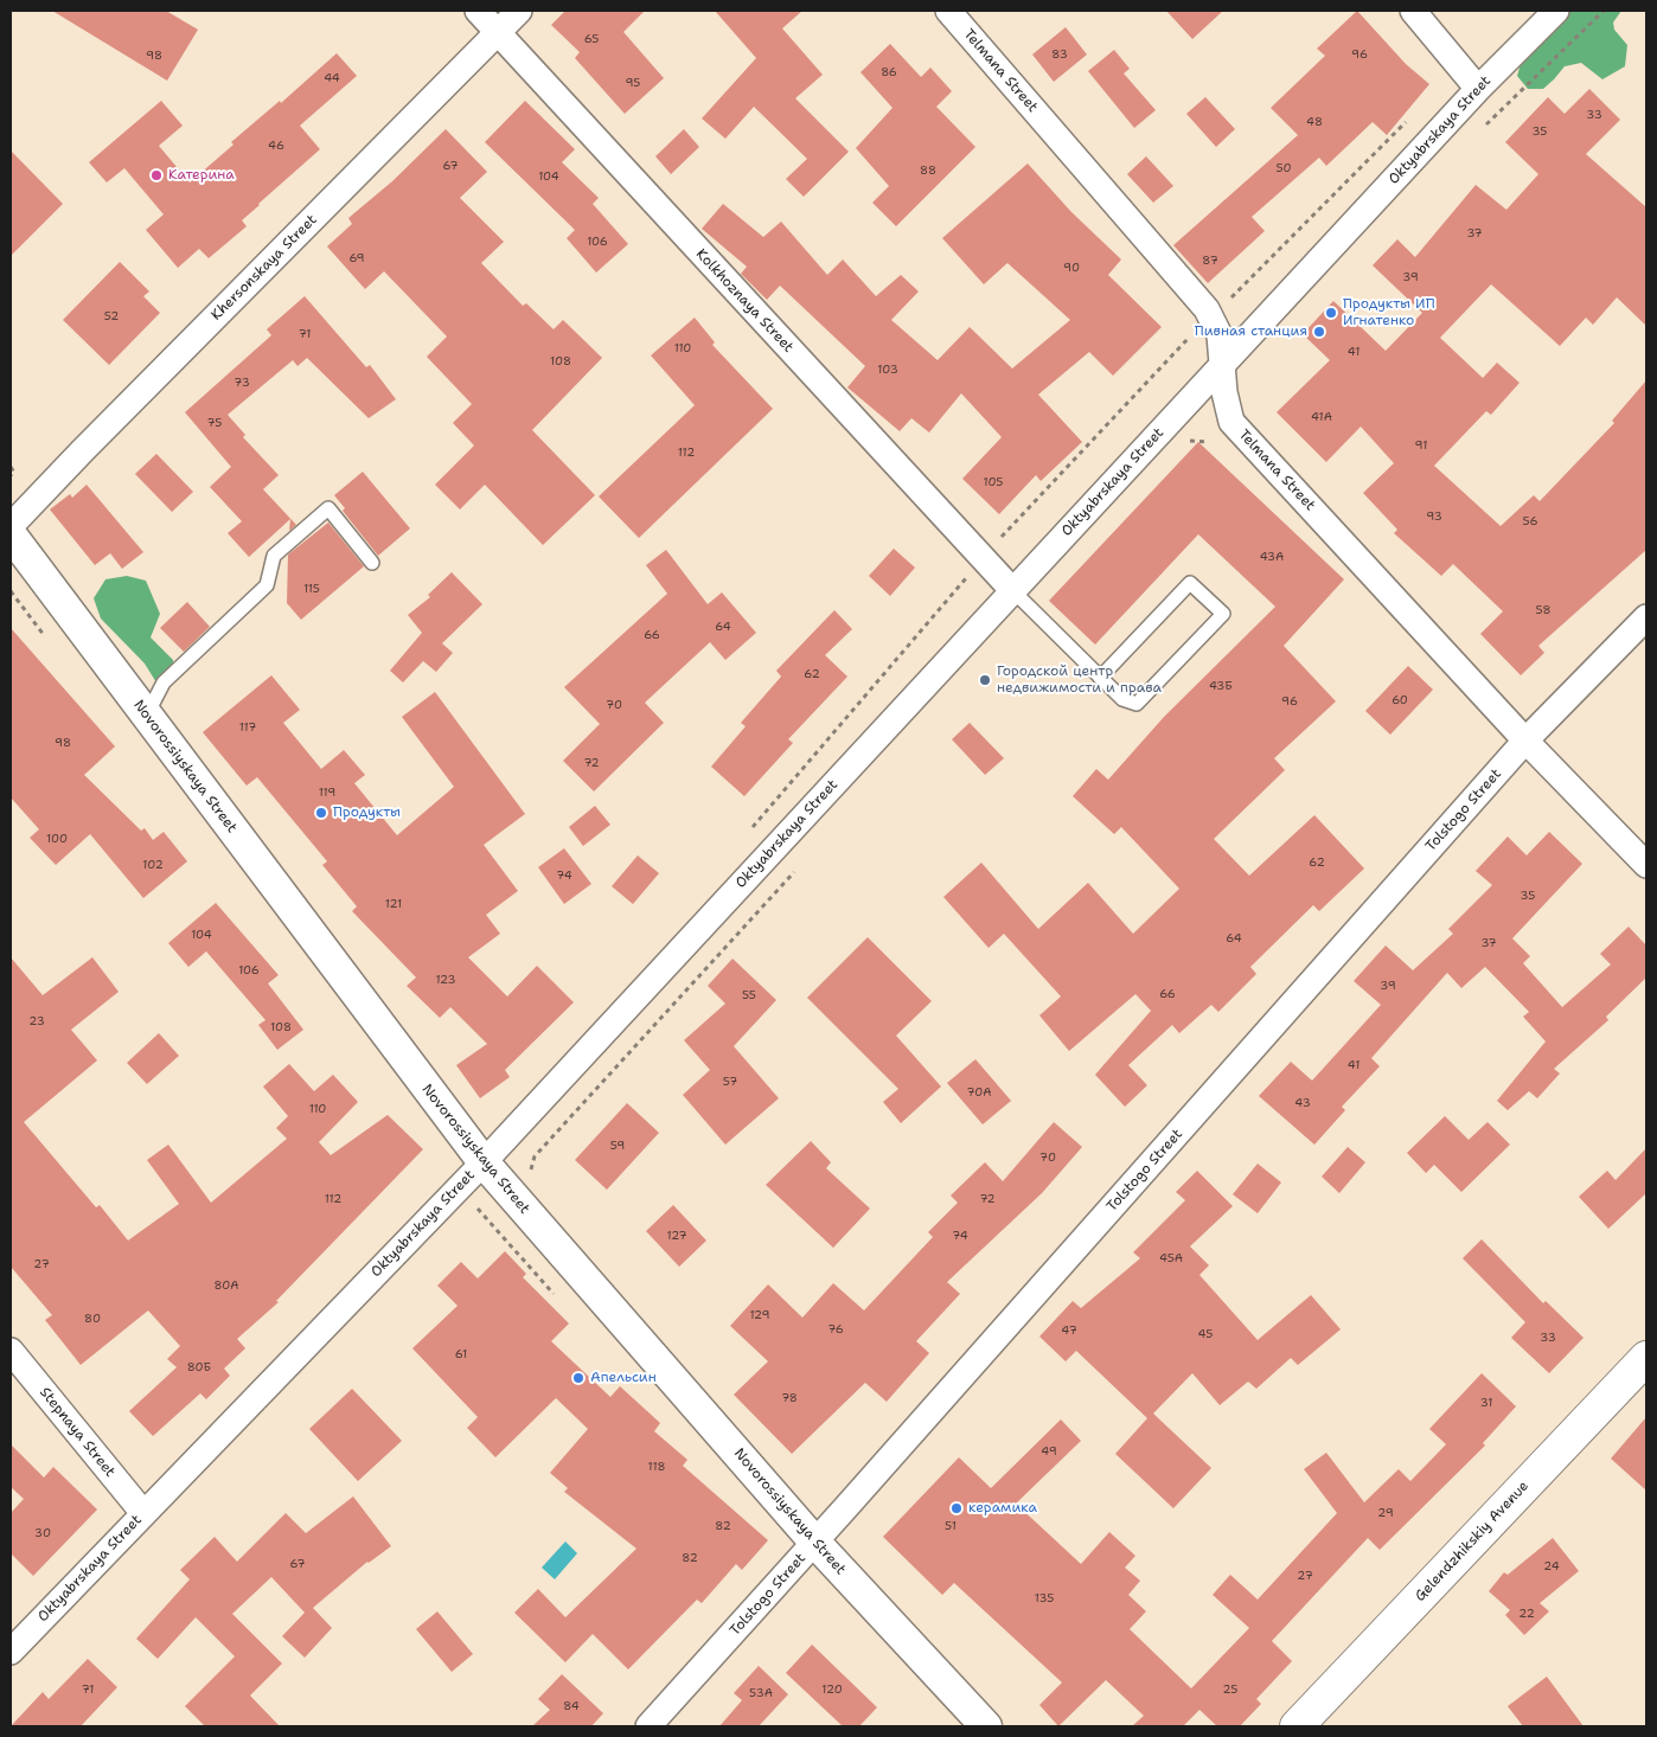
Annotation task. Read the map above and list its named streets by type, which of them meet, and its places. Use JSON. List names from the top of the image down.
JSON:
{
  "streets": {
    "main road": ["Gelendzhikskiy Avenue"],
    "street": [
      "Telmana Street",
      "Oktyabrskaya Street",
      "Khersonskaya Street",
      "Kolkhoznaya Street",
      "Novorossiyskaya Street",
      "Tolstogo Street",
      "Stepnaya Street"
    ]
  },
  "crossings": [
    ["Telmana Street", "Oktyabrskaya Street"],
    ["Telmana Street", "Tolstogo Street"],
    ["Oktyabrskaya Street", "Kolkhoznaya Street"],
    ["Oktyabrskaya Street", "Novorossiyskaya Street"],
    ["Oktyabrskaya Street", "Stepnaya Street"],
    ["Khersonskaya Street", "Kolkhoznaya Street"],
    ["Novorossiyskaya Street", "Tolstogo Street"]
  ],
  "places": [
    "Катерина",
    "Продукты ИП Игнатенко",
    "Пивная станция",
    "Городской центр недвижимости и права",
    "Продукты",
    "Апельсин",
    "керамика"
  ],
  "house_numbers": [
    "65",
    "83",
    "96",
    "98",
    "86",
    "44",
    "95",
    "33",
    "48",
    "35",
    "46",
    "67",
    "50",
    "88",
    "104",
    "37",
    "106",
    "69",
    "87",
    "90",
    "39",
    "52",
    "71",
    "110",
    "41",
    "108",
    "103",
    "73",
    "41А",
    "75",
    "91",
    "112",
    "105",
    "93",
    "56",
    "43А",
    "115",
    "58",
    "64",
    "66",
    "62",
    "43Б",
    "60",
    "96",
    "70",
    "117",
    "98",
    "72",
    "119",
    "100",
    "62",
    "102",
    "74",
    "35",
    "121",
    "104",
    "64",
    "37",
    "106",
    "123",
    "39",
    "66",
    "55",
    "23",
    "108",
    "41",
    "57",
    "70А",
    "43",
    "110",
    "59",
    "70",
    "112",
    "72",
    "127",
    "74",
    "45А",
    "27",
    "80А",
    "129",
    "80",
    "76",
    "47",
    "45",
    "33",
    "61",
    "80Б",
    "78",
    "31",
    "49",
    "118",
    "29",
    "82",
    "51",
    "30",
    "82",
    "67",
    "24",
    "27",
    "135",
    "22",
    "71",
    "120",
    "25",
    "53А",
    "84"
  ]
}
